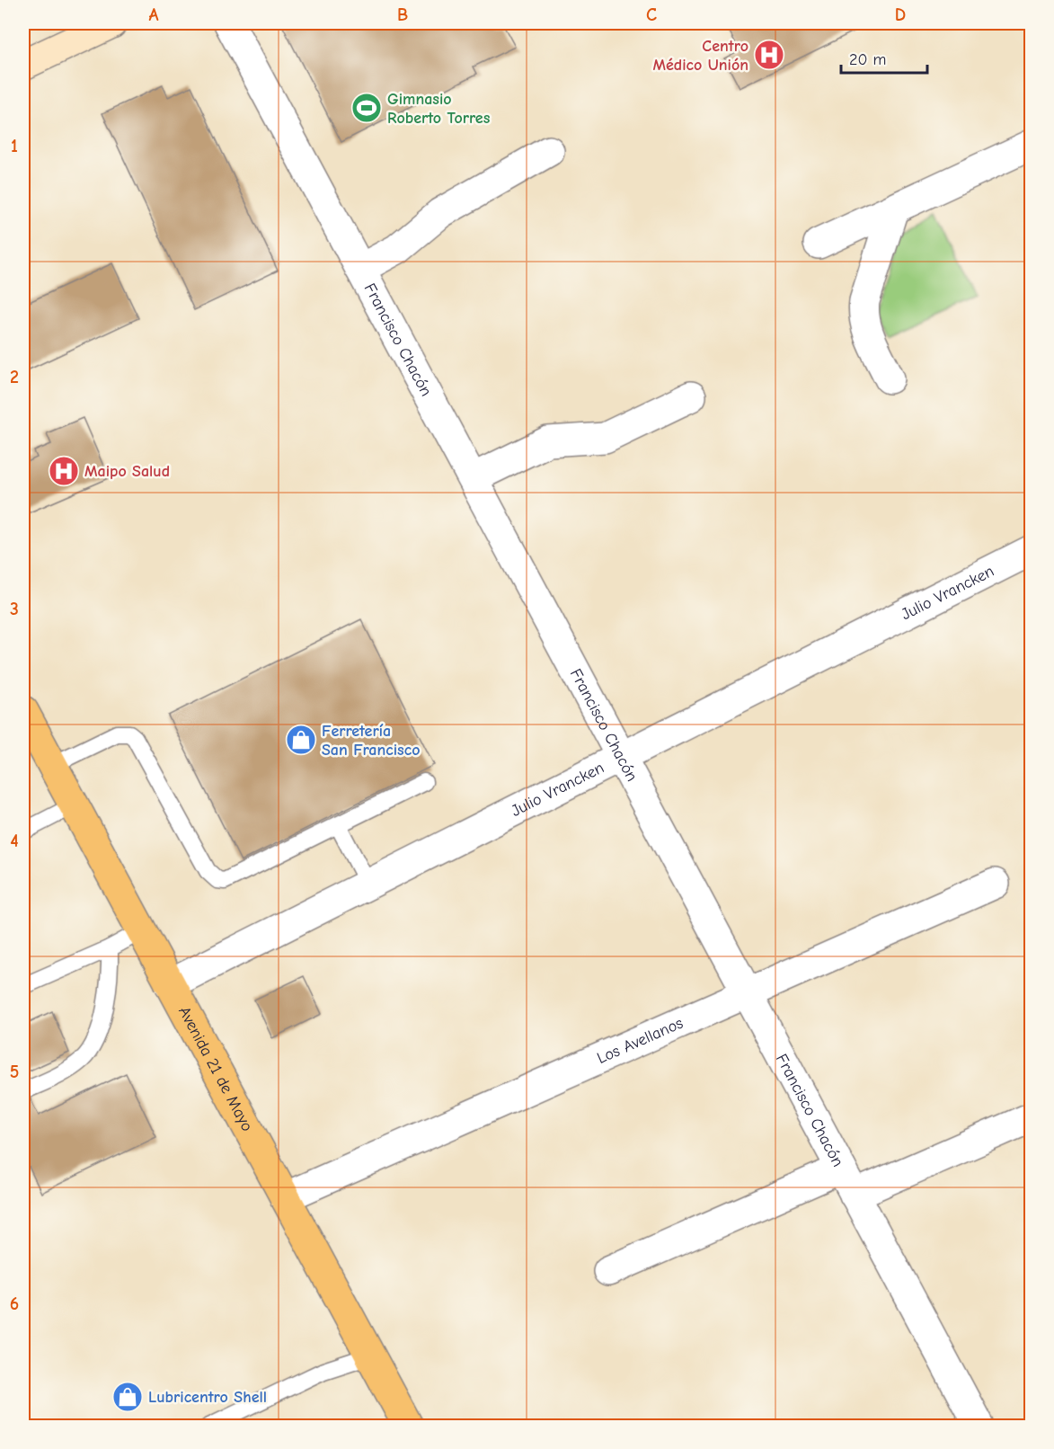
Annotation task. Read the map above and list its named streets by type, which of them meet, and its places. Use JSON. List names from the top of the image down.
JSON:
{
  "streets": {
    "main road": ["Avenida 21 de Mayo"],
    "street": ["Francisco Chacón", "Julio Vrancken", "Los Avellanos"]
  },
  "crossings": [
    ["Francisco Chacón", "Julio Vrancken"],
    ["Francisco Chacón", "Los Avellanos"],
    ["Julio Vrancken", "Avenida 21 de Mayo"],
    ["Los Avellanos", "Avenida 21 de Mayo"]
  ],
  "places": {
    "hospital": ["Centro Médico Unión", "Maipo Salud"],
    "sports": ["Gimnasio Roberto Torres"],
    "shop": ["Ferretería San Francisco", "Lubricentro Shell"]
  },
  "scale_bar": "20 m",
  "grid": {
    "columns": [
      "A",
      "B",
      "C",
      "D"
    ],
    "rows": [
      "1",
      "2",
      "3",
      "4",
      "5",
      "6"
    ]
  }
}
